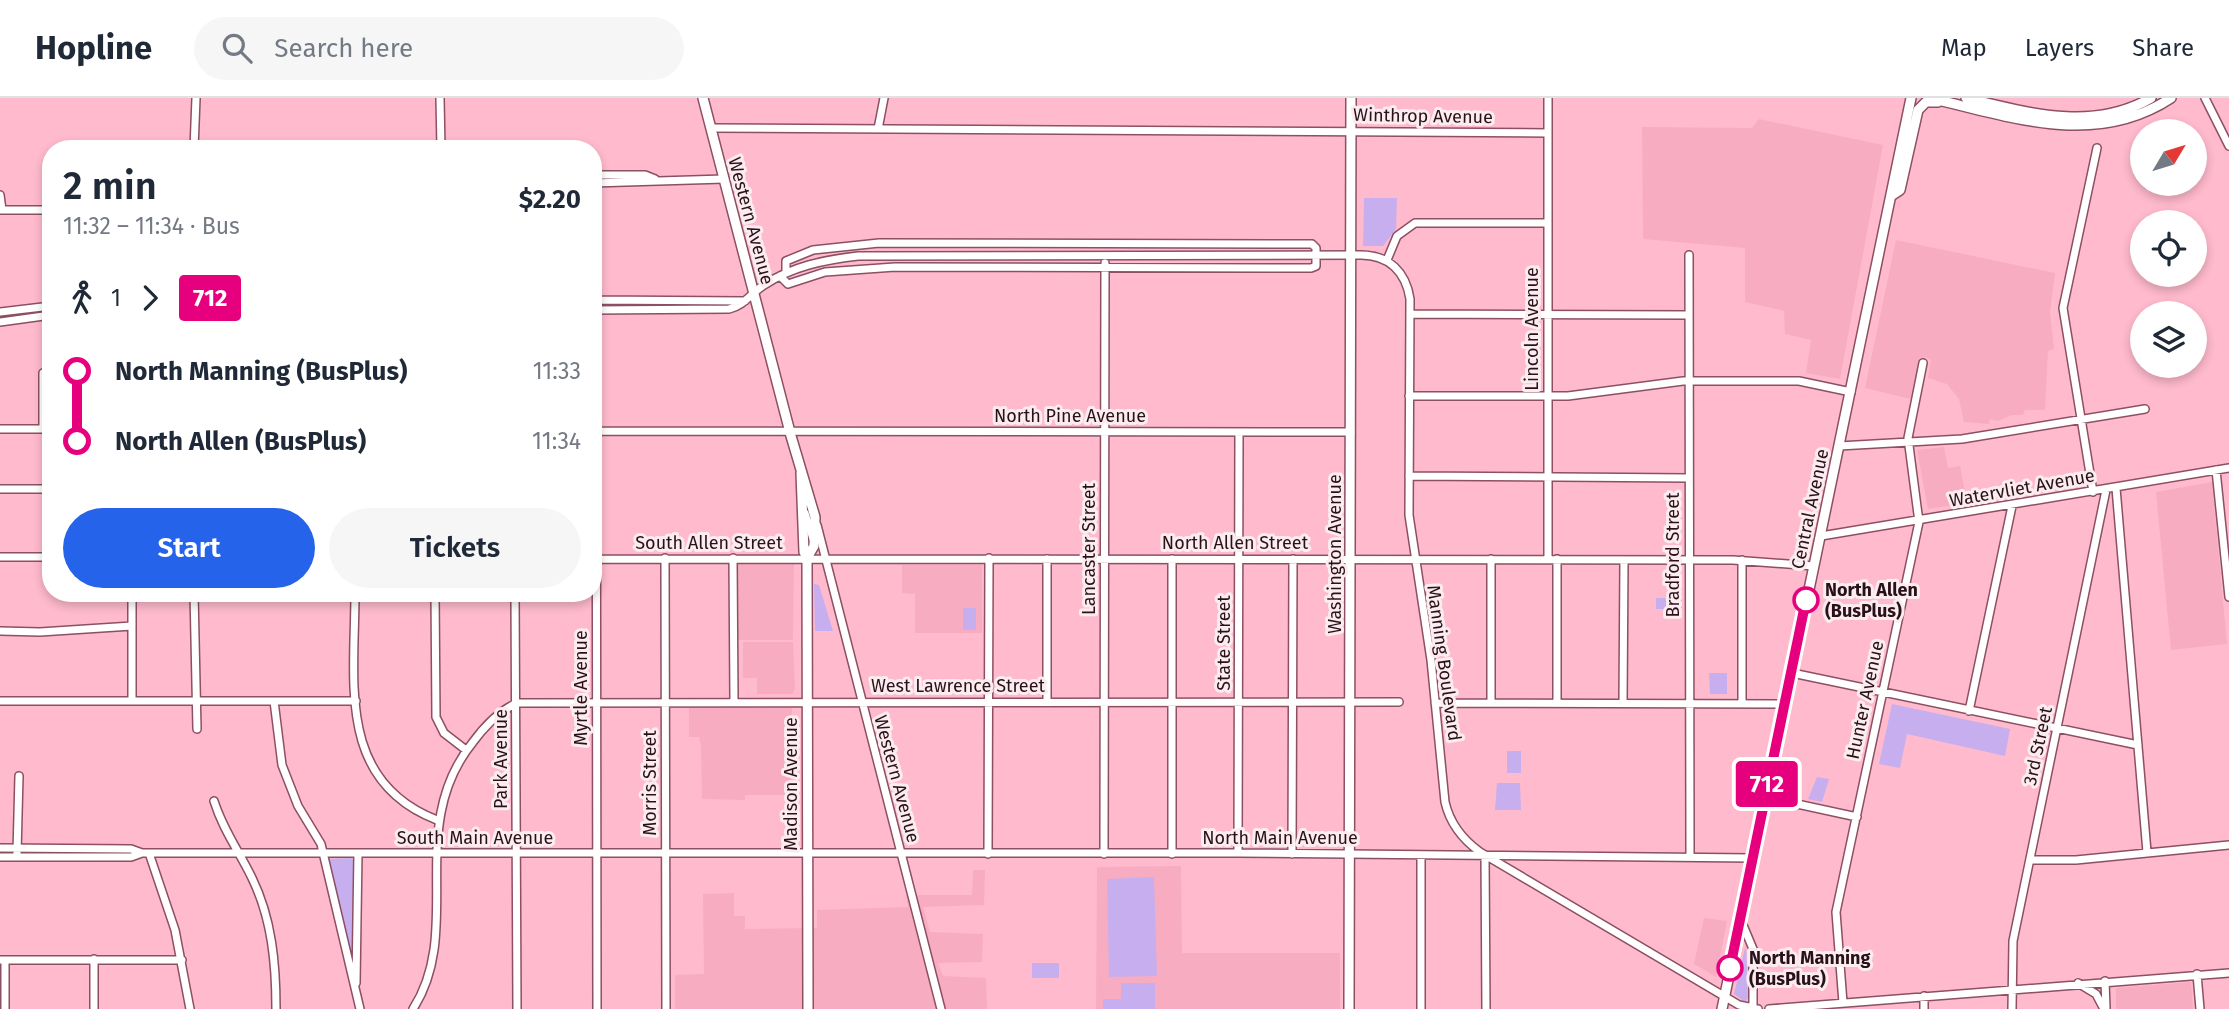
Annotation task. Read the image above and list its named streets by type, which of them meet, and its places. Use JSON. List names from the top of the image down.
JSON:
{
  "streets": {
    "main road": [
      "Western Avenue",
      "Central Avenue",
      "Washington Avenue",
      "Madison Avenue"
    ],
    "street": [
      "Winthrop Avenue",
      "Lincoln Avenue",
      "North Pine Avenue",
      "Watervliet Avenue",
      "South Allen Street",
      "North Allen Street",
      "Lancaster Street",
      "Bradford Street",
      "State Street",
      "Manning Boulevard",
      "West Lawrence Street",
      "Myrtle Avenue",
      "Hunter Avenue",
      "3rd Street",
      "Park Avenue",
      "Morris Street",
      "South Main Avenue",
      "North Main Avenue"
    ]
  },
  "crossings": [
    ["Winthrop Avenue", "Western Avenue"],
    ["Winthrop Avenue", "Lincoln Avenue"],
    ["Winthrop Avenue", "Washington Avenue"],
    ["Western Avenue", "North Pine Avenue"],
    ["Western Avenue", "South Allen Street"],
    ["Western Avenue", "North Allen Street"],
    ["Western Avenue", "West Lawrence Street"],
    ["Western Avenue", "Madison Avenue"],
    ["Western Avenue", "North Main Avenue"],
    ["Lincoln Avenue", "North Allen Street"],
    ["North Pine Avenue", "Lancaster Street"],
    ["North Pine Avenue", "Washington Avenue"],
    ["North Pine Avenue", "State Street"],
    ["Watervliet Avenue", "Central Avenue"],
    ["Watervliet Avenue", "Hunter Avenue"],
    ["Watervliet Avenue", "3rd Street"],
    ["Central Avenue", "North Allen Street"],
    ["Central Avenue", "Manning Boulevard"],
    ["Central Avenue", "North Main Avenue"],
    ["South Allen Street", "North Allen Street"],
    ["South Allen Street", "Morris Street"],
    ["South Allen Street", "Madison Avenue"],
    ["North Allen Street", "Lancaster Street"],
    ["North Allen Street", "Washington Avenue"],
    ["North Allen Street", "Bradford Street"],
    ["North Allen Street", "State Street"],
    ["North Allen Street", "Manning Boulevard"],
    ["Lancaster Street", "West Lawrence Street"],
    ["Lancaster Street", "North Main Avenue"],
    ["Washington Avenue", "West Lawrence Street"],
    ["Washington Avenue", "North Main Avenue"],
    ["Bradford Street", "North Main Avenue"],
    ["State Street", "West Lawrence Street"],
    ["State Street", "North Main Avenue"],
    ["Manning Boulevard", "North Main Avenue"],
    ["West Lawrence Street", "Myrtle Avenue"],
    ["West Lawrence Street", "Park Avenue"],
    ["West Lawrence Street", "Morris Street"],
    ["West Lawrence Street", "Madison Avenue"],
    ["Myrtle Avenue", "South Main Avenue"],
    ["Park Avenue", "South Main Avenue"],
    ["Morris Street", "South Main Avenue"],
    ["Madison Avenue", "South Main Avenue"],
    ["Madison Avenue", "North Main Avenue"],
    ["South Main Avenue", "North Main Avenue"]
  ],
  "places": ["North Allen (BusPlus)", "North Manning (BusPlus)"],
  "lines": ["bus line 712"],
  "north": "top right",
  "page": {
    "header": "Hopline",
    "search": "Search here",
    "nav": ["Map", "Layers", "Share"],
    "on_map": "712",
    "heading": ["2 min", "11:32 – 11:34 · Bus", "$2.20"],
    "legs": ["1", "712"],
    "list": [
      {
        "name": "North Manning (BusPlus)",
        "value": "11:33"
      },
      {
        "name": "North Allen (BusPlus)",
        "value": "11:34"
      }
    ],
    "buttons": ["Start", "Tickets"]
  }
}
